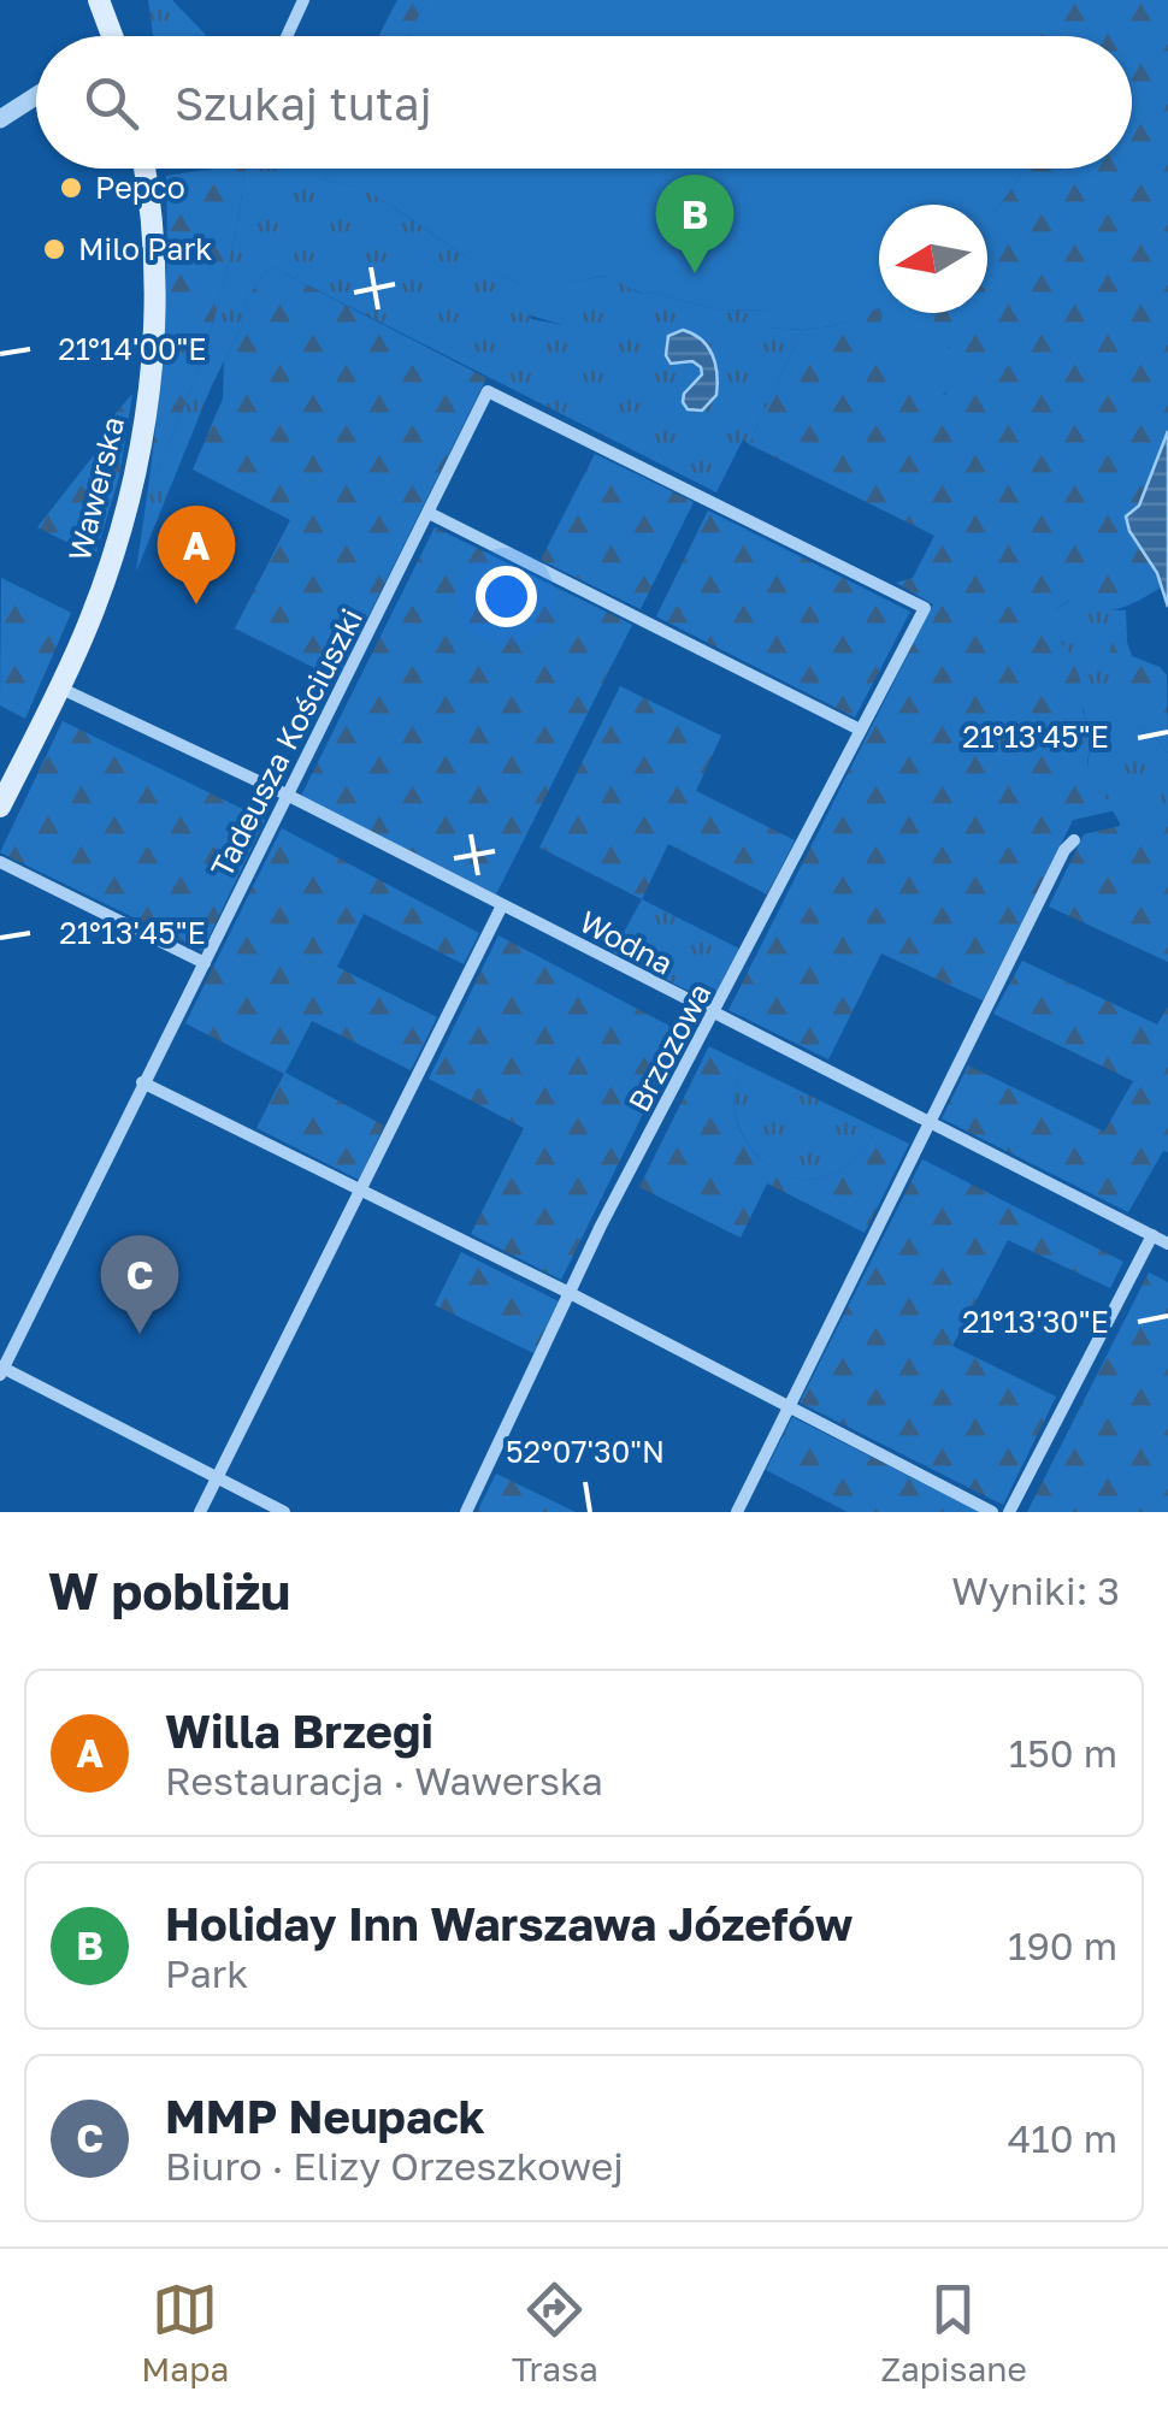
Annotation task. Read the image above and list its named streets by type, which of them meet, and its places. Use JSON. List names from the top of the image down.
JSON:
{
  "streets": {
    "main road": ["Wawerska"],
    "street": ["Tadeusza Kościuszki", "Wodna", "Brzozowa"]
  },
  "crossings": [
    ["Wawerska", "Wodna"],
    ["Tadeusza Kościuszki", "Wodna"],
    ["Tadeusza Kościuszki", "Brzozowa"],
    ["Wodna", "Brzozowa"]
  ],
  "places": ["Pepco", "Milo Park"],
  "north": "left",
  "page": {
    "search": "Szukaj tutaj",
    "pins": ["B", "A", "C"],
    "heading": ["W pobliżu", "Wyniki: 3"],
    "list": [
      {
        "mark": "A",
        "name": "Willa Brzegi",
        "note": "Restauracja · Wawerska",
        "value": "150 m"
      },
      {
        "mark": "B",
        "name": "Holiday Inn Warszawa Józefów",
        "note": "Park",
        "value": "190 m"
      },
      {
        "mark": "C",
        "name": "MMP Neupack",
        "note": "Biuro · Elizy Orzeszkowej",
        "value": "410 m"
      }
    ],
    "nav": ["Mapa", "Trasa", "Zapisane"]
  },
  "coordinates": [
    "21°14'00\"E",
    "21°13'45\"E",
    "21°13'30\"E",
    "52°07'30\"N"
  ]
}
